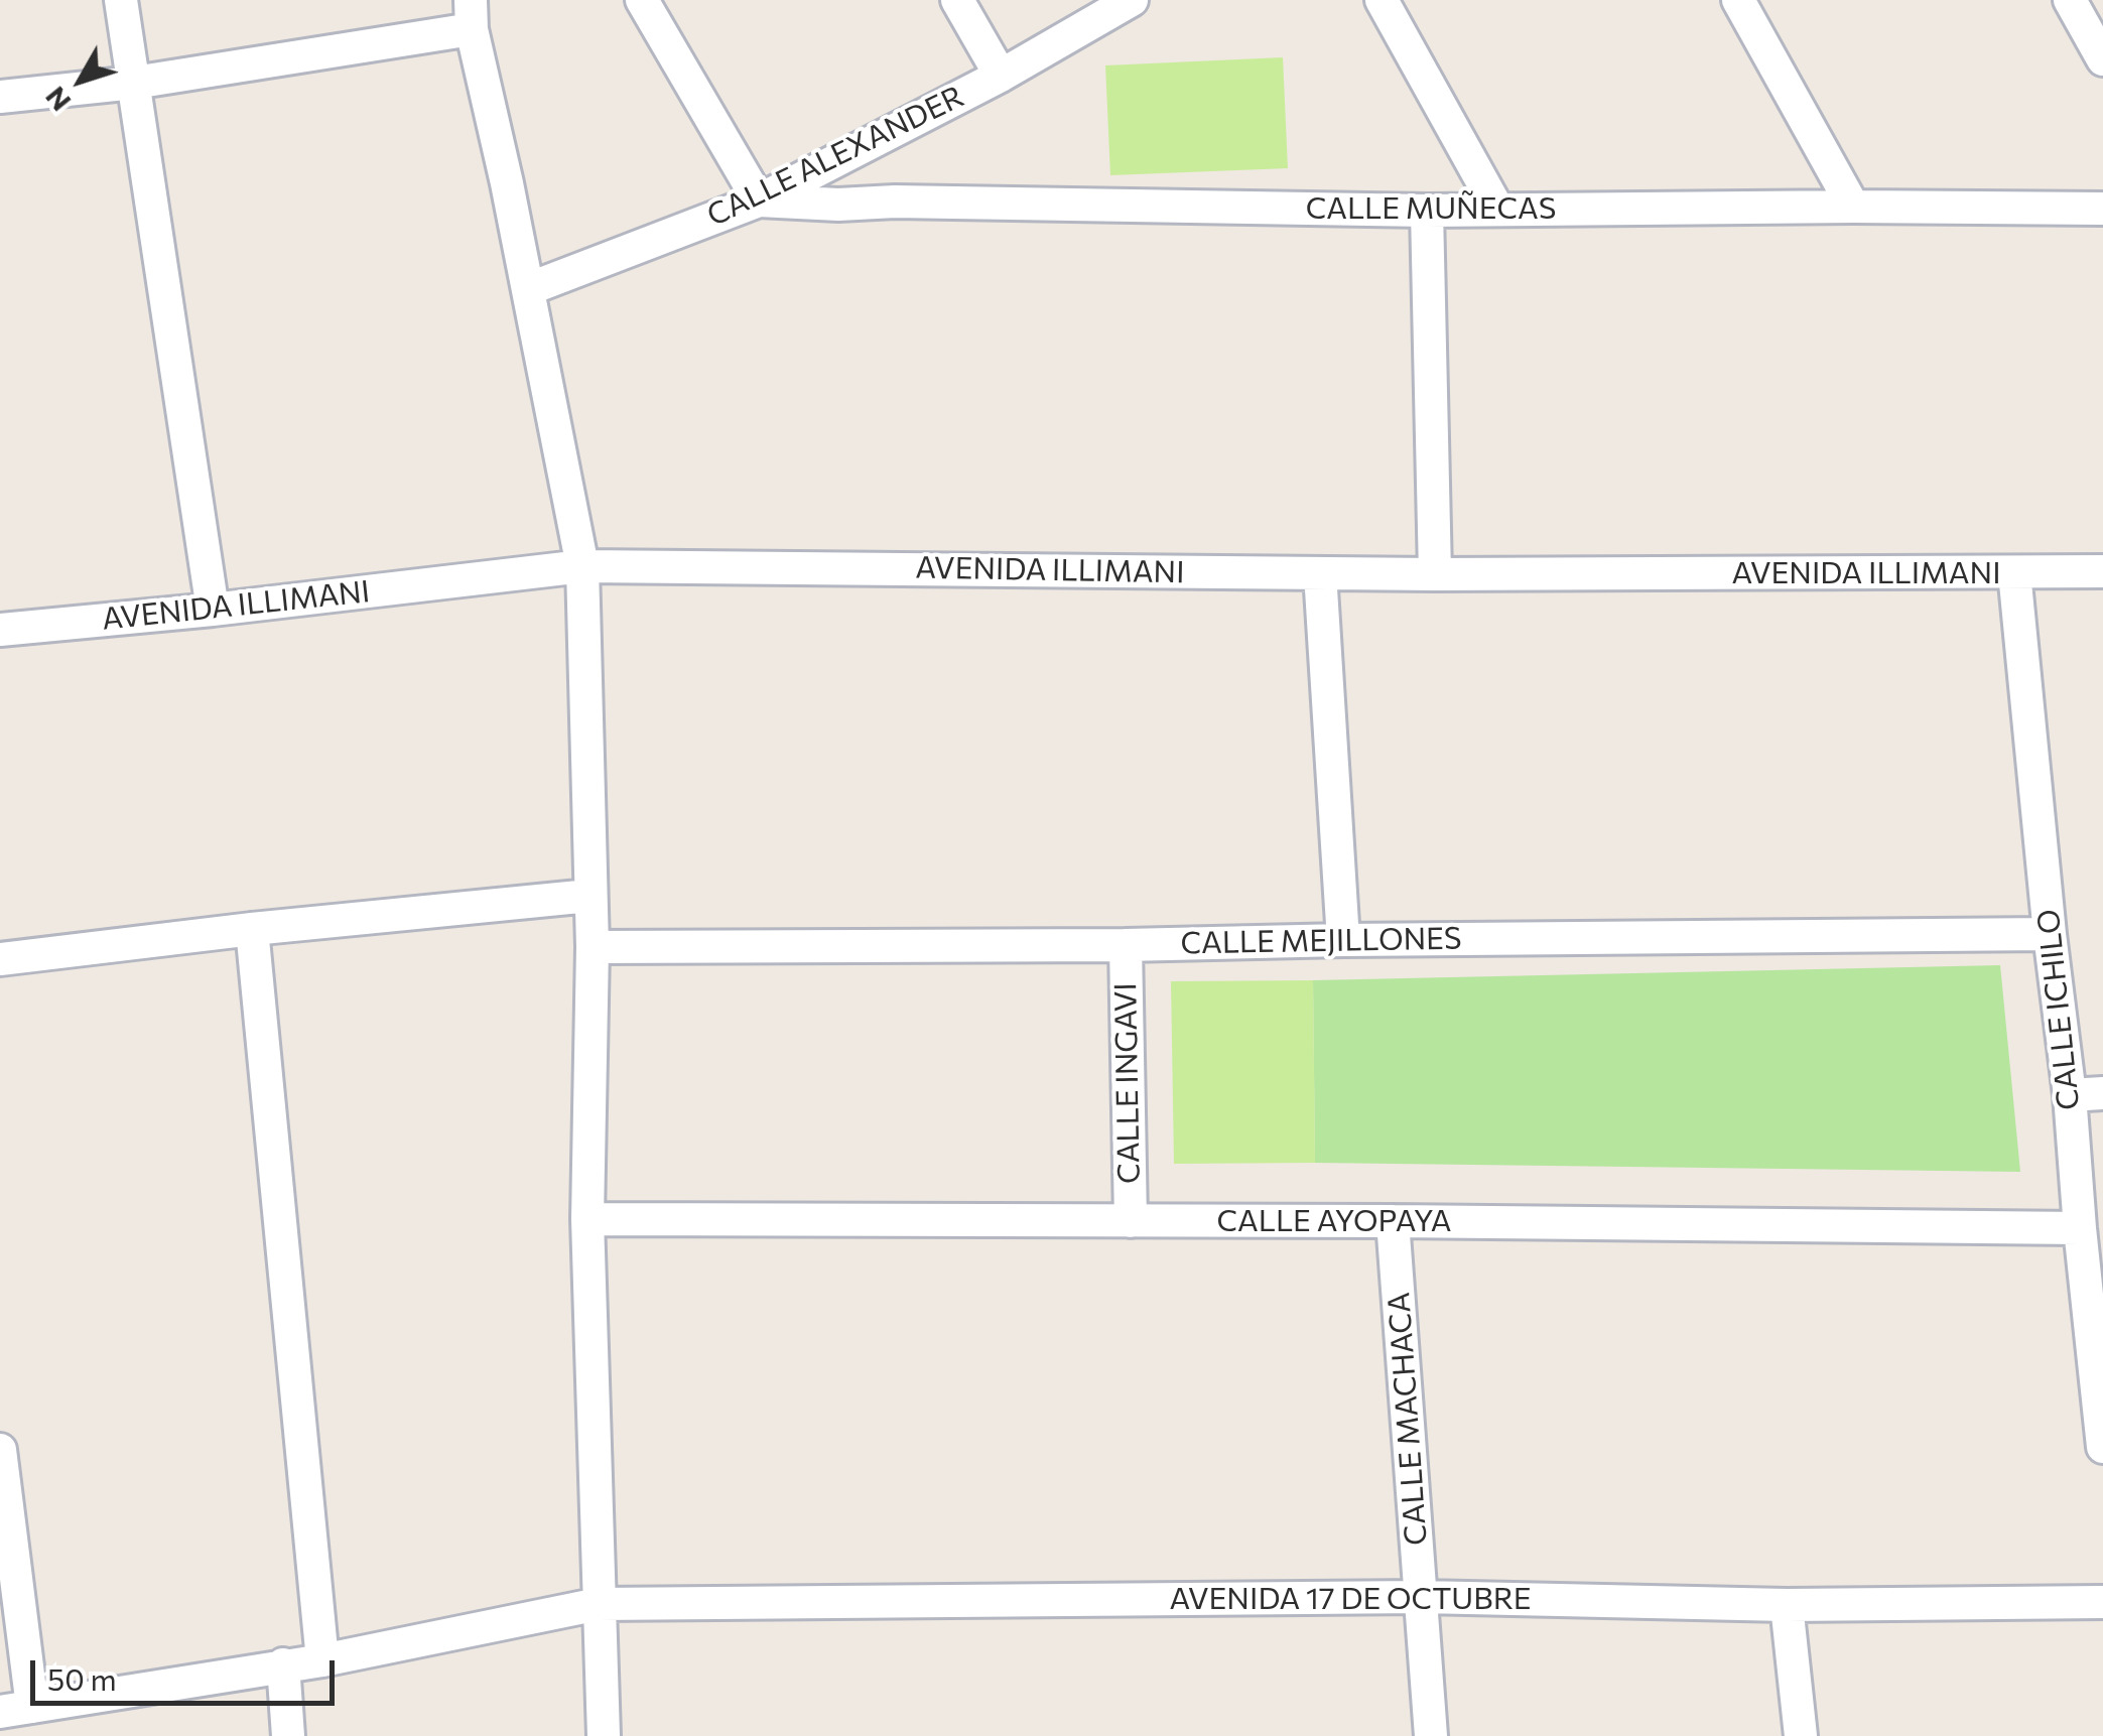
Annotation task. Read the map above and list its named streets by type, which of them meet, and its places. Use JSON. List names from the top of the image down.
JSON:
{
  "streets": {
    "street": [
      "CALLE ALEXANDER",
      "CALLE MUÑECAS",
      "AVENIDA ILLIMANI",
      "CALLE MEJILLONES",
      "CALLE ICHILO",
      "CALLE INGAVI",
      "CALLE AYOPAYA",
      "CALLE MACHACA",
      "AVENIDA 17 DE OCTUBRE"
    ]
  },
  "crossings": [
    ["CALLE ALEXANDER", "CALLE MUÑECAS"],
    ["AVENIDA ILLIMANI", "CALLE ICHILO"],
    ["CALLE MEJILLONES", "CALLE ICHILO"],
    ["CALLE MEJILLONES", "CALLE INGAVI"],
    ["CALLE ICHILO", "CALLE AYOPAYA"],
    ["CALLE INGAVI", "CALLE AYOPAYA"],
    ["CALLE AYOPAYA", "CALLE MACHACA"],
    ["CALLE MACHACA", "AVENIDA 17 DE OCTUBRE"]
  ],
  "scale_bar": "50 m",
  "north": "bottom left"
}
